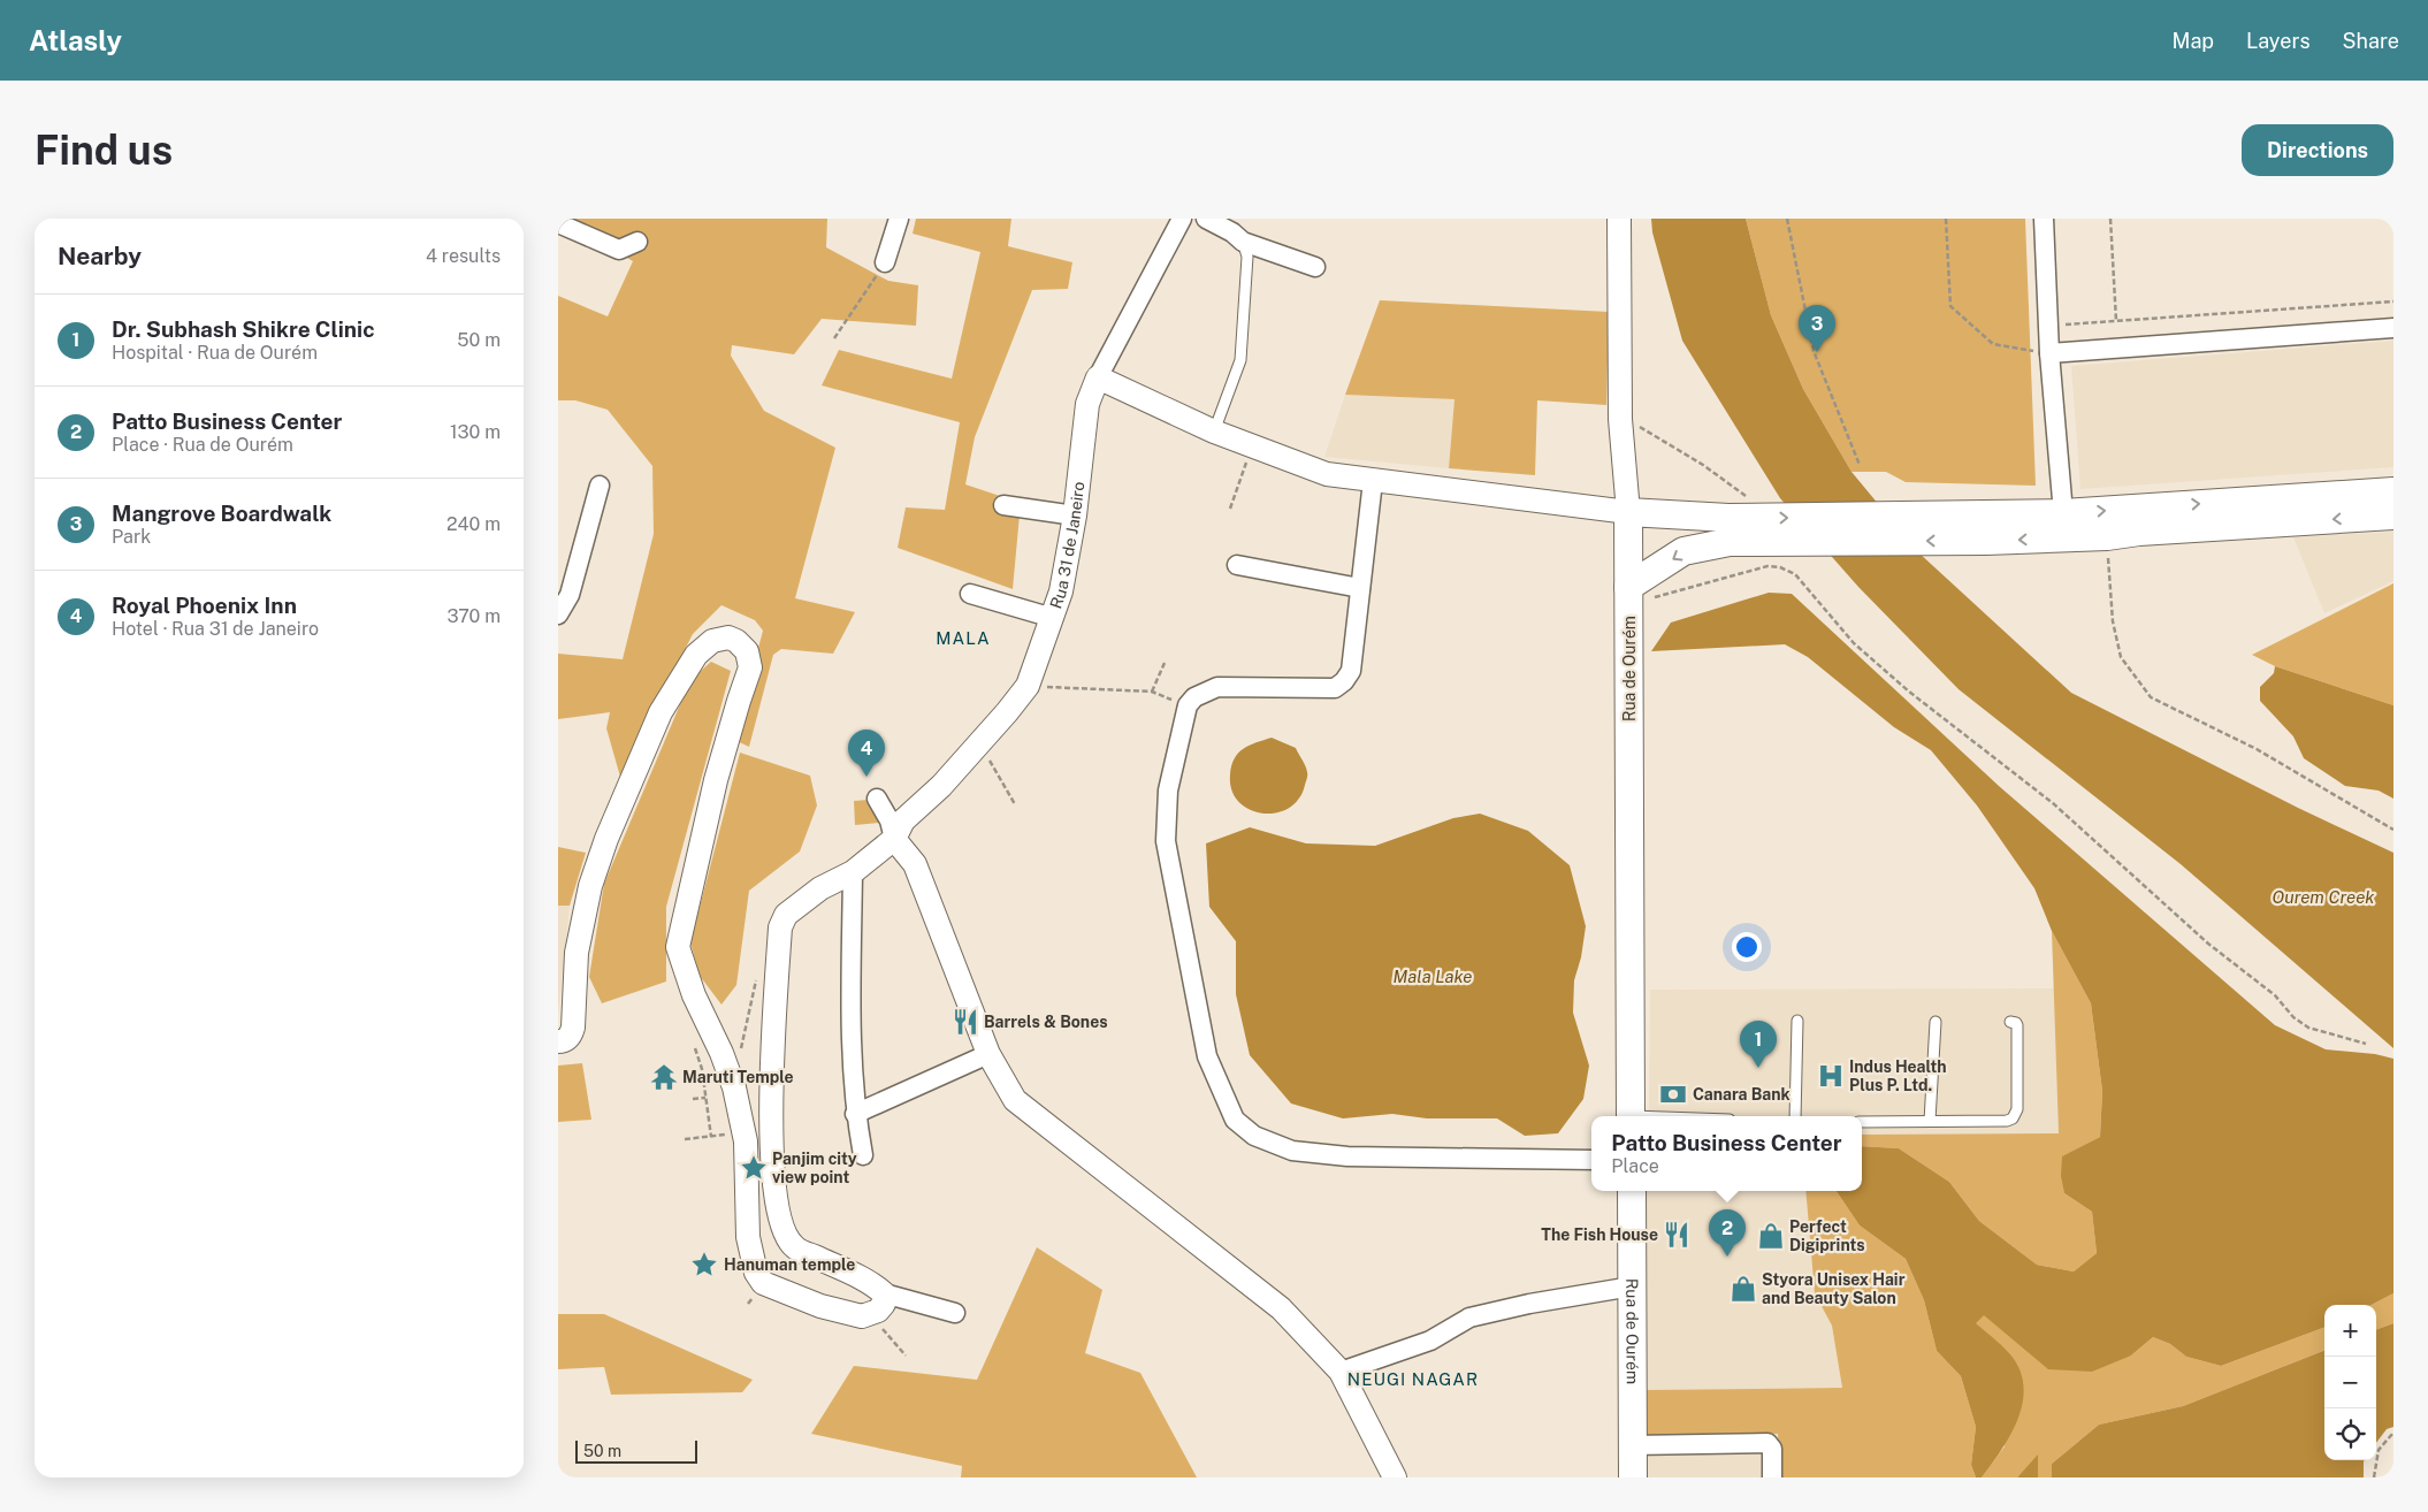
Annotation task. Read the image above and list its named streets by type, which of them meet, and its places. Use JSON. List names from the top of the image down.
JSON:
{
  "streets": {
    "main road": ["Rua de Ourém"],
    "street": ["Rua 31 de Janeiro"]
  },
  "districts": ["MALA", "NEUGI NAGAR"],
  "water": ["Ourem Creek", "Mala Lake"],
  "places": {
    "restaurant": ["Barrels & Bones", "The Fish House"],
    "hospital": ["Indus Health Plus P. Ltd."],
    "temple": ["Maruti Temple"],
    "bank": ["Canara Bank"],
    "place": ["Panjim city view point", "Hanuman temple"],
    "shop": ["Perfect Digiprints", "Styora Unisex Hair and Beauty Salon"]
  },
  "scale_bar": "50 m",
  "page": {
    "header": "Atlasly",
    "nav": ["Map", "Layers", "Share"],
    "buttons": "Directions",
    "title": "Find us",
    "heading": ["Nearby", "4 results"],
    "list": [
      {
        "mark": "1",
        "name": "Dr. Subhash Shikre Clinic",
        "note": "Hospital · Rua de Ourém",
        "value": "50 m"
      },
      {
        "mark": "2",
        "name": "Patto Business Center",
        "note": "Place · Rua de Ourém",
        "value": "130 m"
      },
      {
        "mark": "3",
        "name": "Mangrove Boardwalk",
        "note": "Park",
        "value": "240 m"
      },
      {
        "mark": "4",
        "name": "Royal Phoenix Inn",
        "note": "Hotel · Rua 31 de Janeiro",
        "value": "370 m"
      }
    ],
    "pins": [
      "3",
      "4",
      "1",
      "2"
    ],
    "popup": ["Patto Business Center", "Place"],
    "map_buttons": ["+", "−"],
    "scale": "50 m"
  }
}
